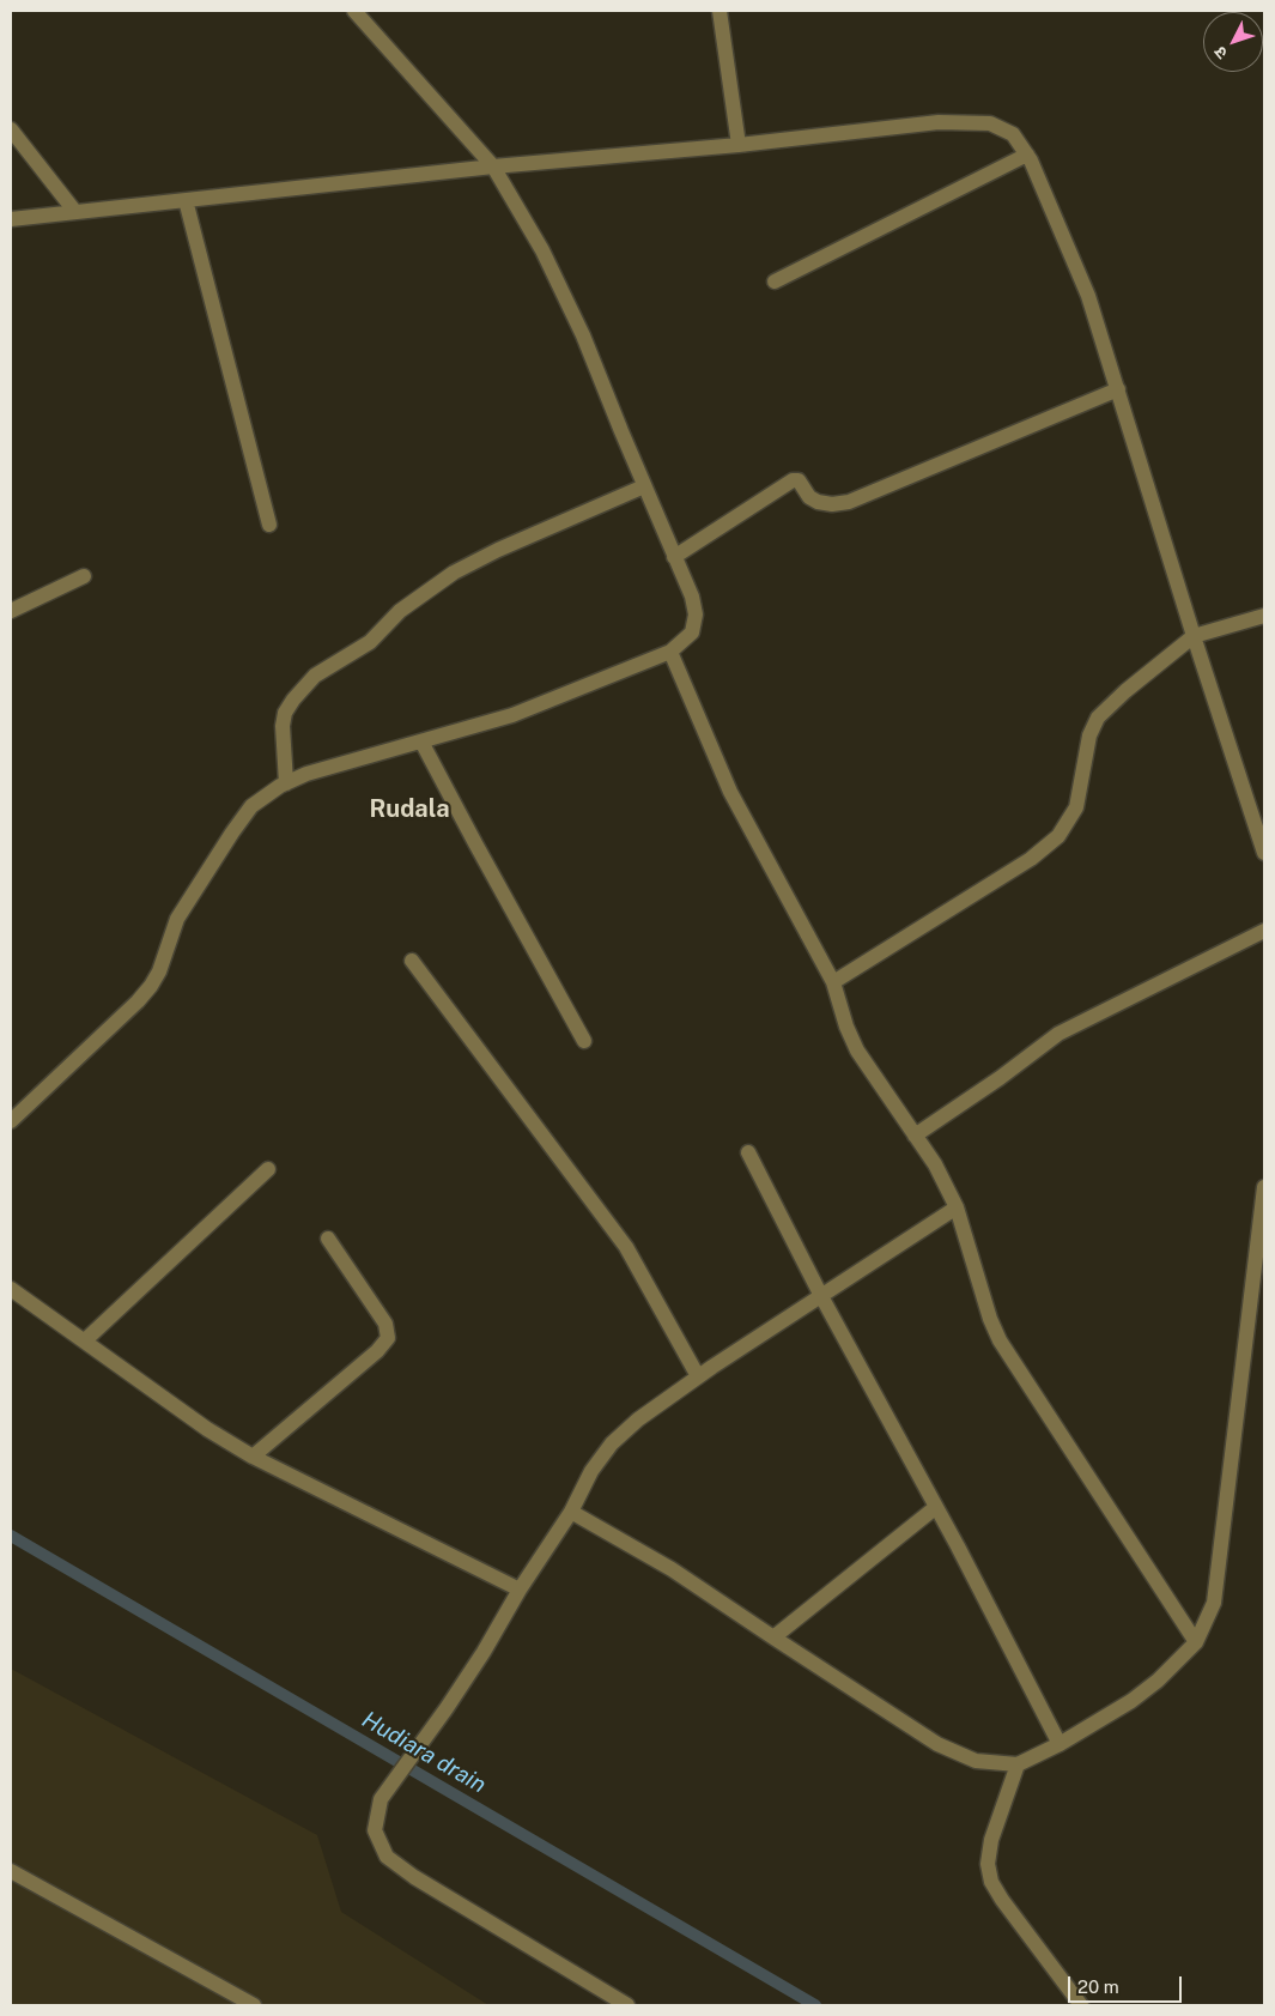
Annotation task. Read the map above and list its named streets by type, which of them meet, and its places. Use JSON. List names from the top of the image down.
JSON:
{
  "districts": ["Rudala"],
  "water": ["Hudiara drain"],
  "scale_bar": "20 m",
  "north": "bottom left"
}
